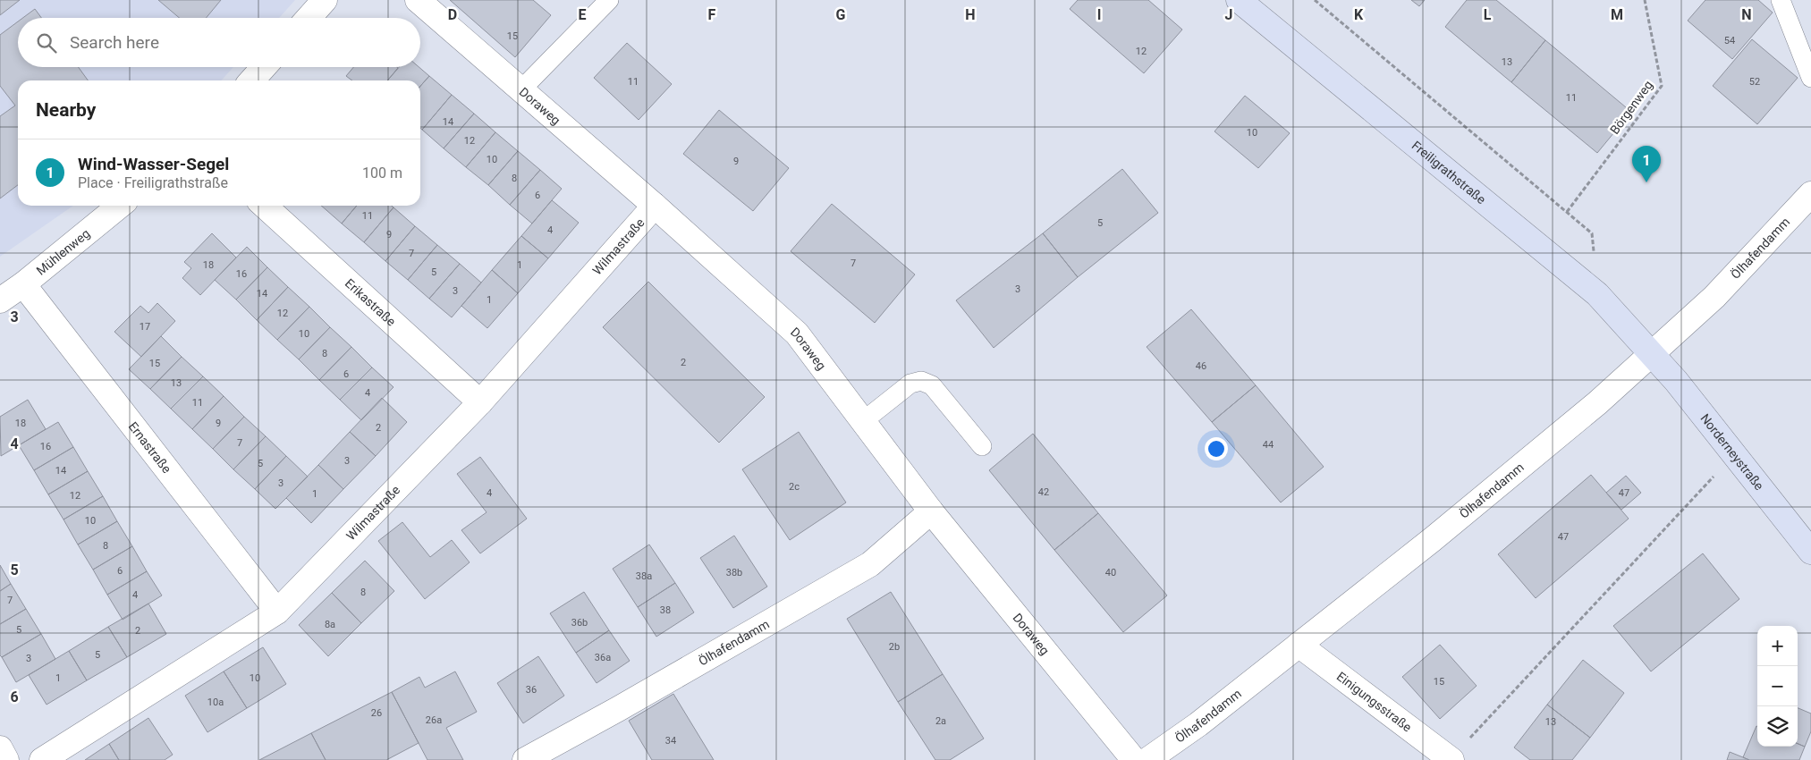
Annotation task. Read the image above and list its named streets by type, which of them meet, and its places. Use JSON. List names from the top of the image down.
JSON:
{
  "streets": {
    "street": [
      "Doraweg",
      "Freiligrathstraße",
      "Wilmastraße",
      "Ölhafendamm",
      "Mühlenweg",
      "Erikastraße",
      "Ernastraße",
      "Norderneystraße",
      "Einigungsstraße"
    ],
    "path": ["Börgenweg"]
  },
  "crossings": [
    ["Doraweg", "Wilmastraße"],
    ["Doraweg", "Ölhafendamm"],
    ["Freiligrathstraße", "Ölhafendamm"],
    ["Freiligrathstraße", "Norderneystraße"],
    ["Wilmastraße", "Erikastraße"],
    ["Wilmastraße", "Ernastraße"],
    ["Ölhafendamm", "Norderneystraße"],
    ["Ölhafendamm", "Einigungsstraße"],
    ["Mühlenweg", "Ernastraße"]
  ],
  "house_numbers": [
    "15",
    "54",
    "12",
    "13",
    "11",
    "52",
    "11",
    "14",
    "10",
    "12",
    "10",
    "9",
    "8",
    "6",
    "11",
    "5",
    "4",
    "9",
    "7",
    "7",
    "18",
    "1",
    "5",
    "16",
    "3",
    "3",
    "14",
    "1",
    "12",
    "17",
    "10",
    "8",
    "2",
    "15",
    "46",
    "6",
    "13",
    "4",
    "11",
    "18",
    "9",
    "2",
    "7",
    "44",
    "16",
    "3",
    "5",
    "14",
    "3",
    "2c",
    "42",
    "4",
    "47",
    "1",
    "12",
    "10",
    "47",
    "8",
    "6",
    "38b",
    "40",
    "38a",
    "8",
    "4",
    "7",
    "38",
    "36b",
    "8a",
    "5",
    "2",
    "2b",
    "5",
    "36a",
    "3",
    "1",
    "10",
    "15",
    "36",
    "10a",
    "26",
    "26a",
    "2a",
    "13",
    "34"
  ],
  "page": {
    "search": "Search here",
    "heading": "Nearby",
    "list": [
      {
        "mark": "1",
        "name": "Wind-Wasser-Segel",
        "note": "Place · Freiligrathstraße",
        "value": "100 m"
      }
    ],
    "pins": "1",
    "map_buttons": ["+", "−"]
  },
  "grid": {
    "columns": [
      "D",
      "E",
      "F",
      "G",
      "H",
      "I",
      "J",
      "K",
      "L",
      "M",
      "N"
    ],
    "rows": [
      "3",
      "4",
      "5",
      "6"
    ]
  }
}
